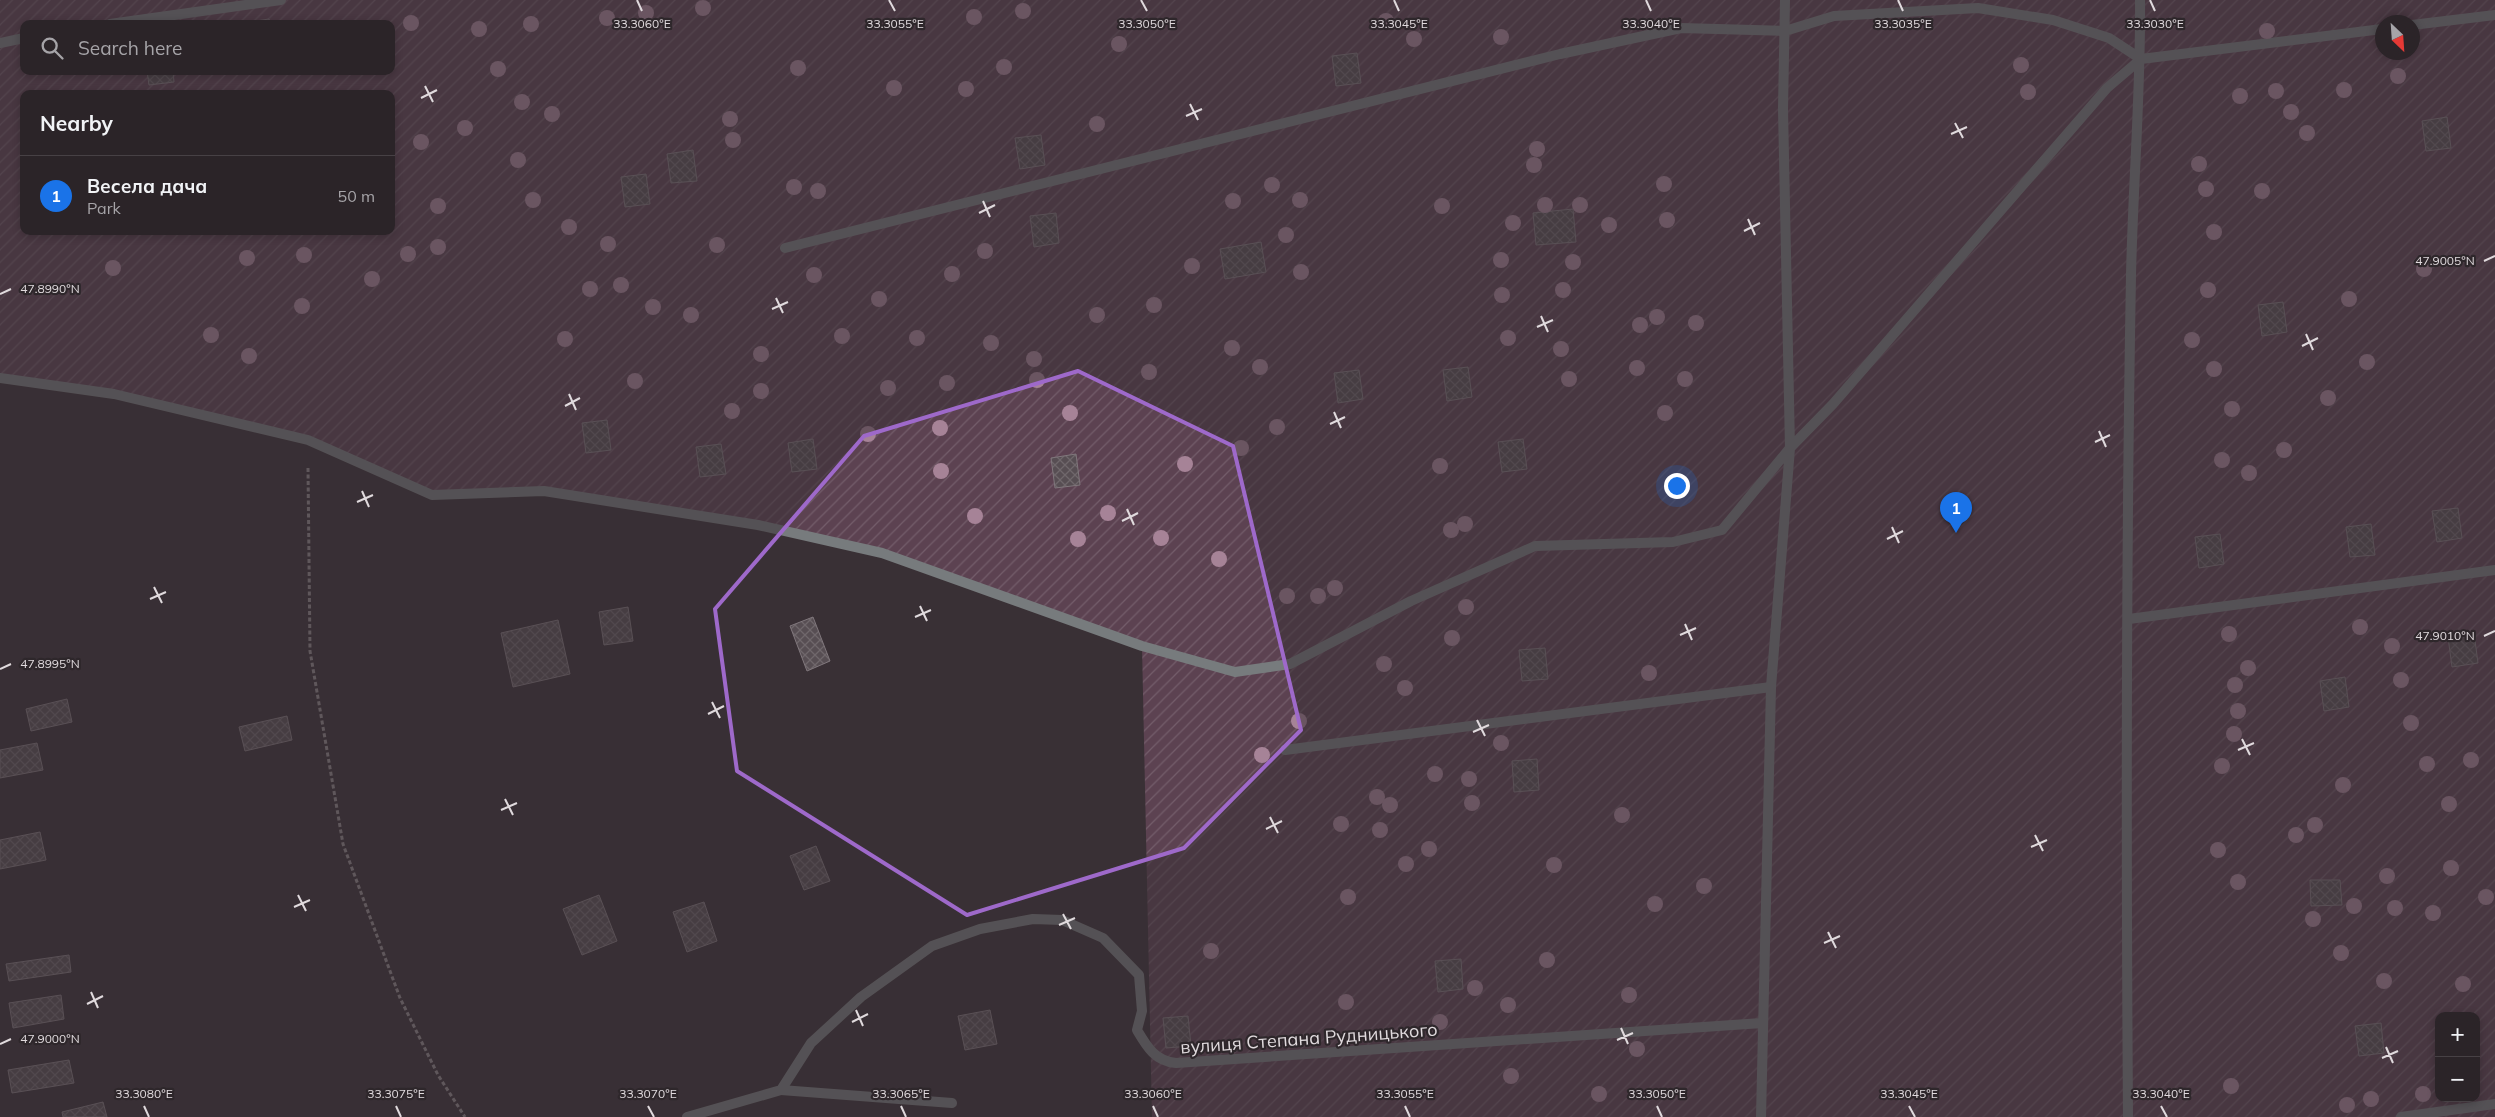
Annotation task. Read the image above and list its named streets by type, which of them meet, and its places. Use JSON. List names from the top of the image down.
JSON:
{
  "streets": {
    "street": ["вулиця Степана Рудницького"]
  },
  "north": "bottom right",
  "page": {
    "search": "Search here",
    "heading": "Nearby",
    "list": [
      {
        "mark": "1",
        "name": "Весела дача",
        "note": "Park",
        "value": "50 m"
      }
    ],
    "pins": "1",
    "map_buttons": ["+", "−"]
  },
  "coordinates": [
    "33.3060°E",
    "33.3055°E",
    "33.3050°E",
    "33.3045°E",
    "33.3040°E",
    "33.3035°E",
    "33.3030°E",
    "47.9005°N",
    "47.8990°N",
    "47.9010°N",
    "47.8995°N",
    "47.9000°N",
    "33.3080°E",
    "33.3075°E",
    "33.3070°E",
    "33.3065°E"
  ]
}
